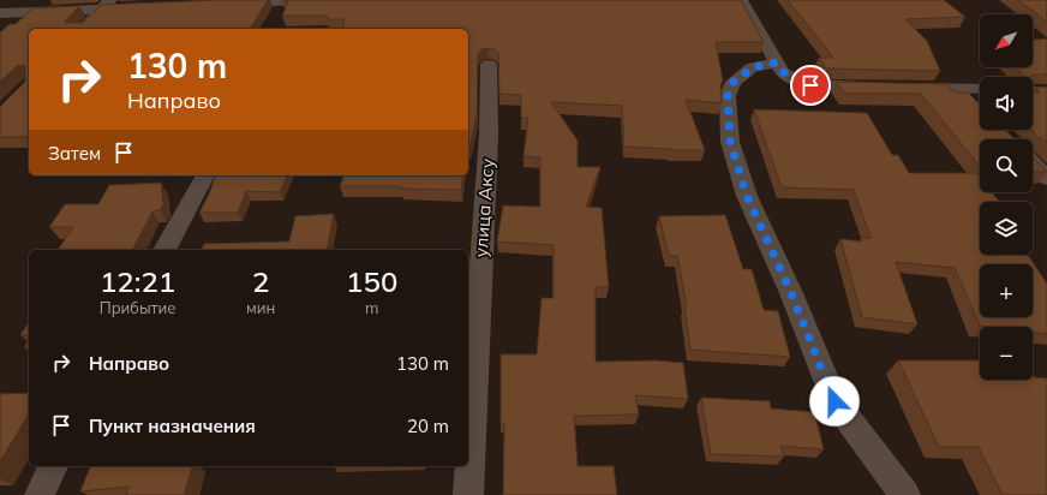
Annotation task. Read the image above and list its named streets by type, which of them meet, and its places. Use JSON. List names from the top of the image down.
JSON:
{
  "streets": {
    "street": ["улица Аксу"]
  },
  "north": "bottom left",
  "page": {
    "map_buttons": ["+", "−"],
    "turn": ["130 m", "Направо"],
    "then": "Затем",
    "eta": [
      "12:21",
      "Прибытие",
      "2",
      "мин",
      "150",
      "m"
    ],
    "list": [
      {
        "name": "Направо",
        "value": "130 m"
      },
      {
        "name": "Пункт назначения",
        "value": "20 m"
      }
    ]
  }
}
